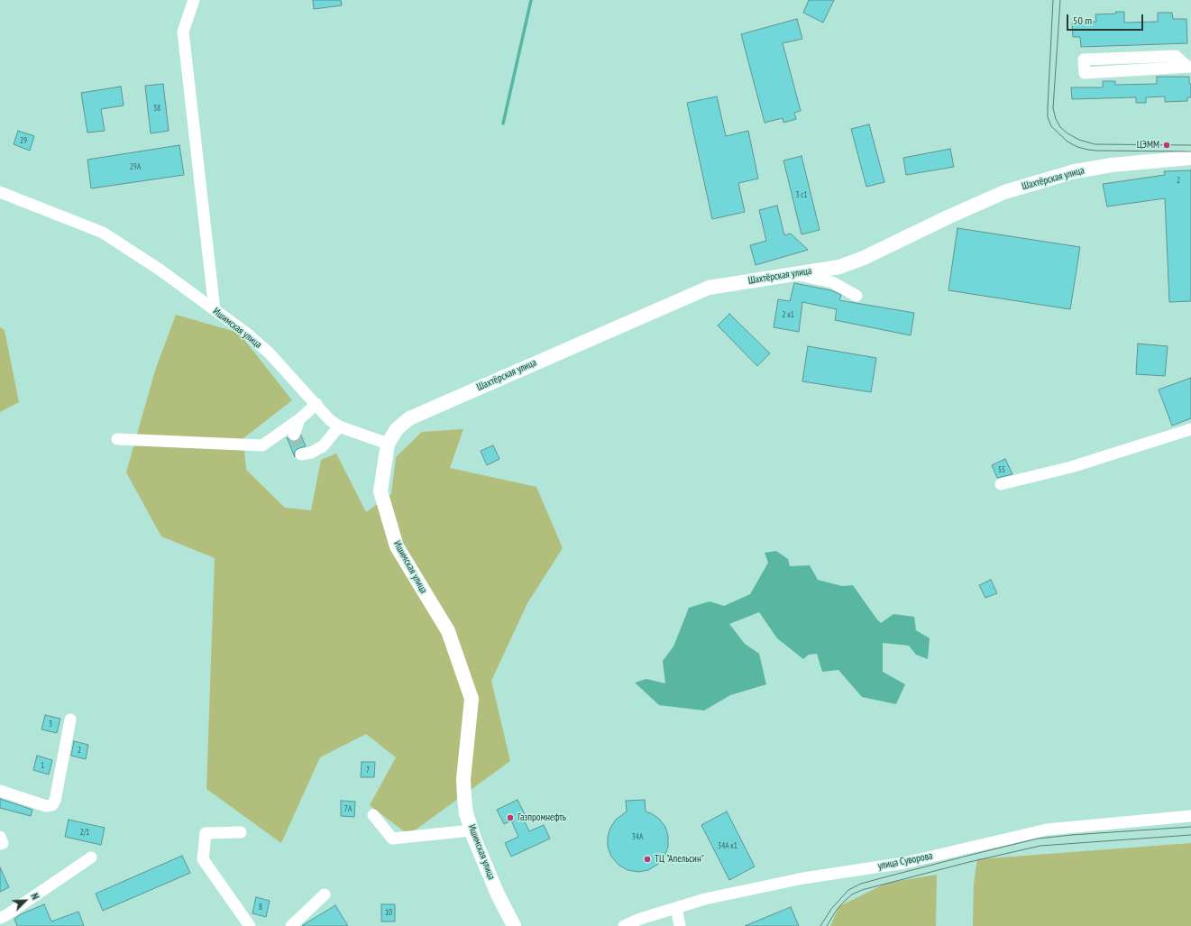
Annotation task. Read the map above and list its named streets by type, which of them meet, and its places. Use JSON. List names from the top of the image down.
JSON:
{
  "streets": {
    "main road": ["Шахтёрская улица", "Ишимская улица"],
    "street": ["улица Суворова"]
  },
  "crossings": [
    ["Шахтёрская улица", "Ишимская улица"]
  ],
  "places": ["ЦЭММ", "Газпромнефть", "ТЦ \"Апельсин\""],
  "house_numbers": [
    "38",
    "29",
    "29А",
    "2",
    "3 с1",
    "2 к1",
    "55",
    "3",
    "2",
    "1",
    "7",
    "7А",
    "2/1",
    "34А",
    "34А к1",
    "8",
    "10"
  ],
  "scale_bar": "50 m",
  "north": "top right"
}
